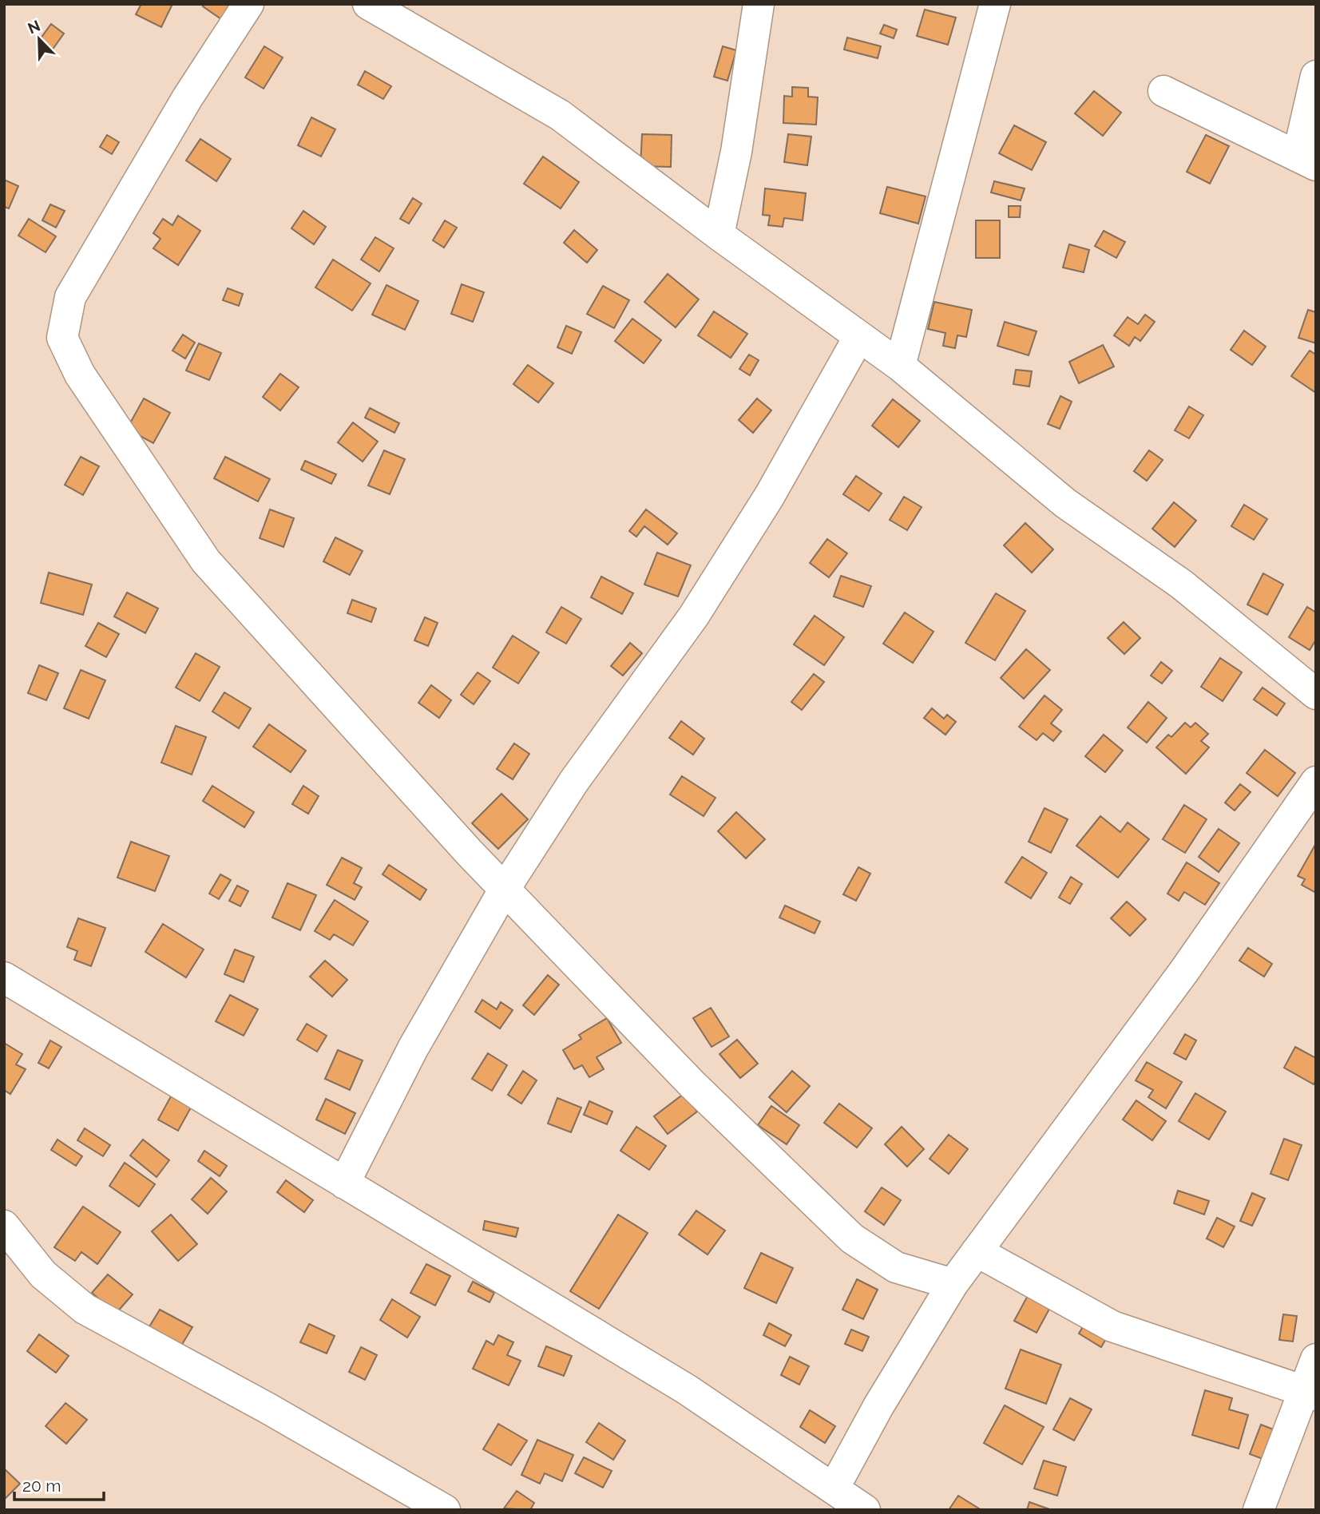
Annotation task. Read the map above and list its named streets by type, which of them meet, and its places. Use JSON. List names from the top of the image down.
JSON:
{
  "scale_bar": "20 m",
  "north": "top left"
}
